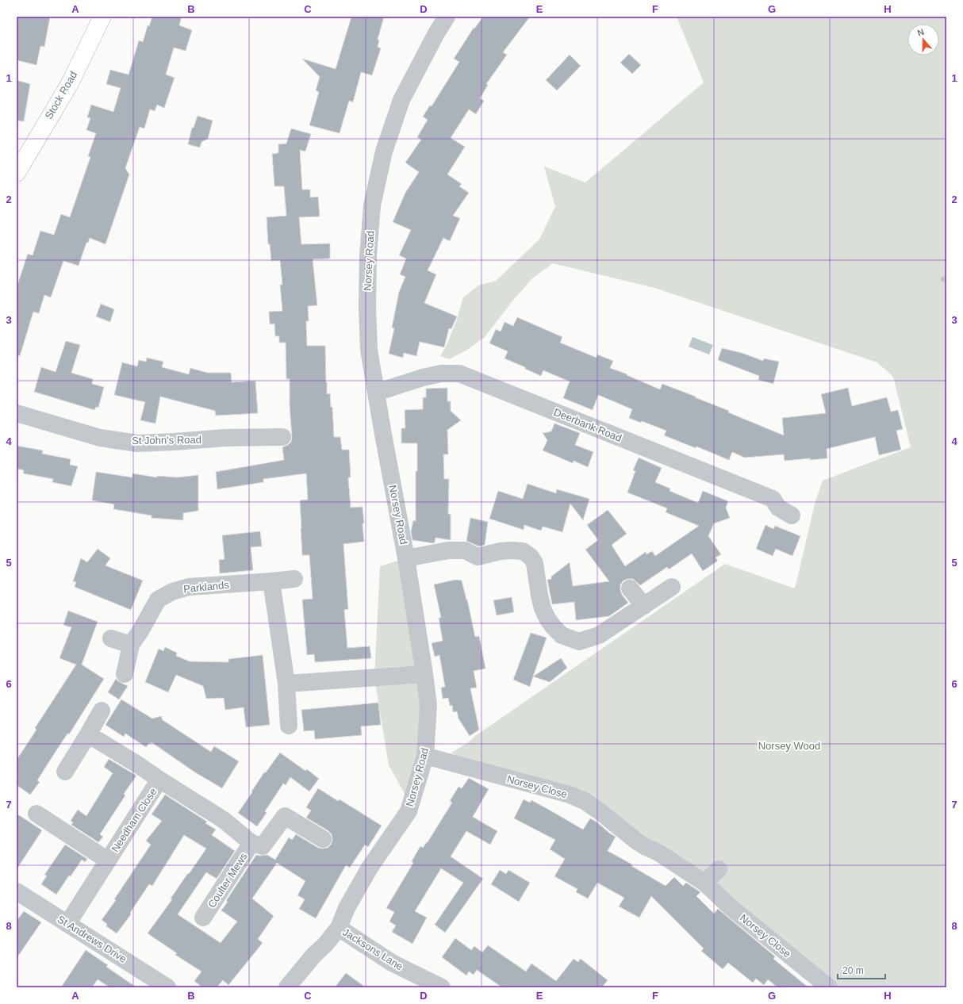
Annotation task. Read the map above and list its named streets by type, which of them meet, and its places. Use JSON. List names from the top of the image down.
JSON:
{
  "streets": {
    "main road": ["Stock Road"],
    "street": [
      "Norsey Road",
      "Deerbank Road",
      "St John's Road",
      "Parklands",
      "Norsey Close",
      "Needham Close",
      "Coulter Mews",
      "St Andrews Drive",
      "Jacksons Lane"
    ]
  },
  "crossings": [
    ["Norsey Road", "Deerbank Road"],
    ["Norsey Road", "Norsey Close"],
    ["Norsey Road", "Jacksons Lane"],
    ["Needham Close", "Coulter Mews"],
    ["Needham Close", "St Andrews Drive"]
  ],
  "parks": ["Norsey Wood"],
  "scale_bar": "20 m",
  "north": "top",
  "grid": {
    "columns": [
      "A",
      "B",
      "C",
      "D",
      "E",
      "F",
      "G",
      "H"
    ],
    "rows": [
      "1",
      "2",
      "3",
      "4",
      "5",
      "6",
      "7",
      "8"
    ]
  }
}
